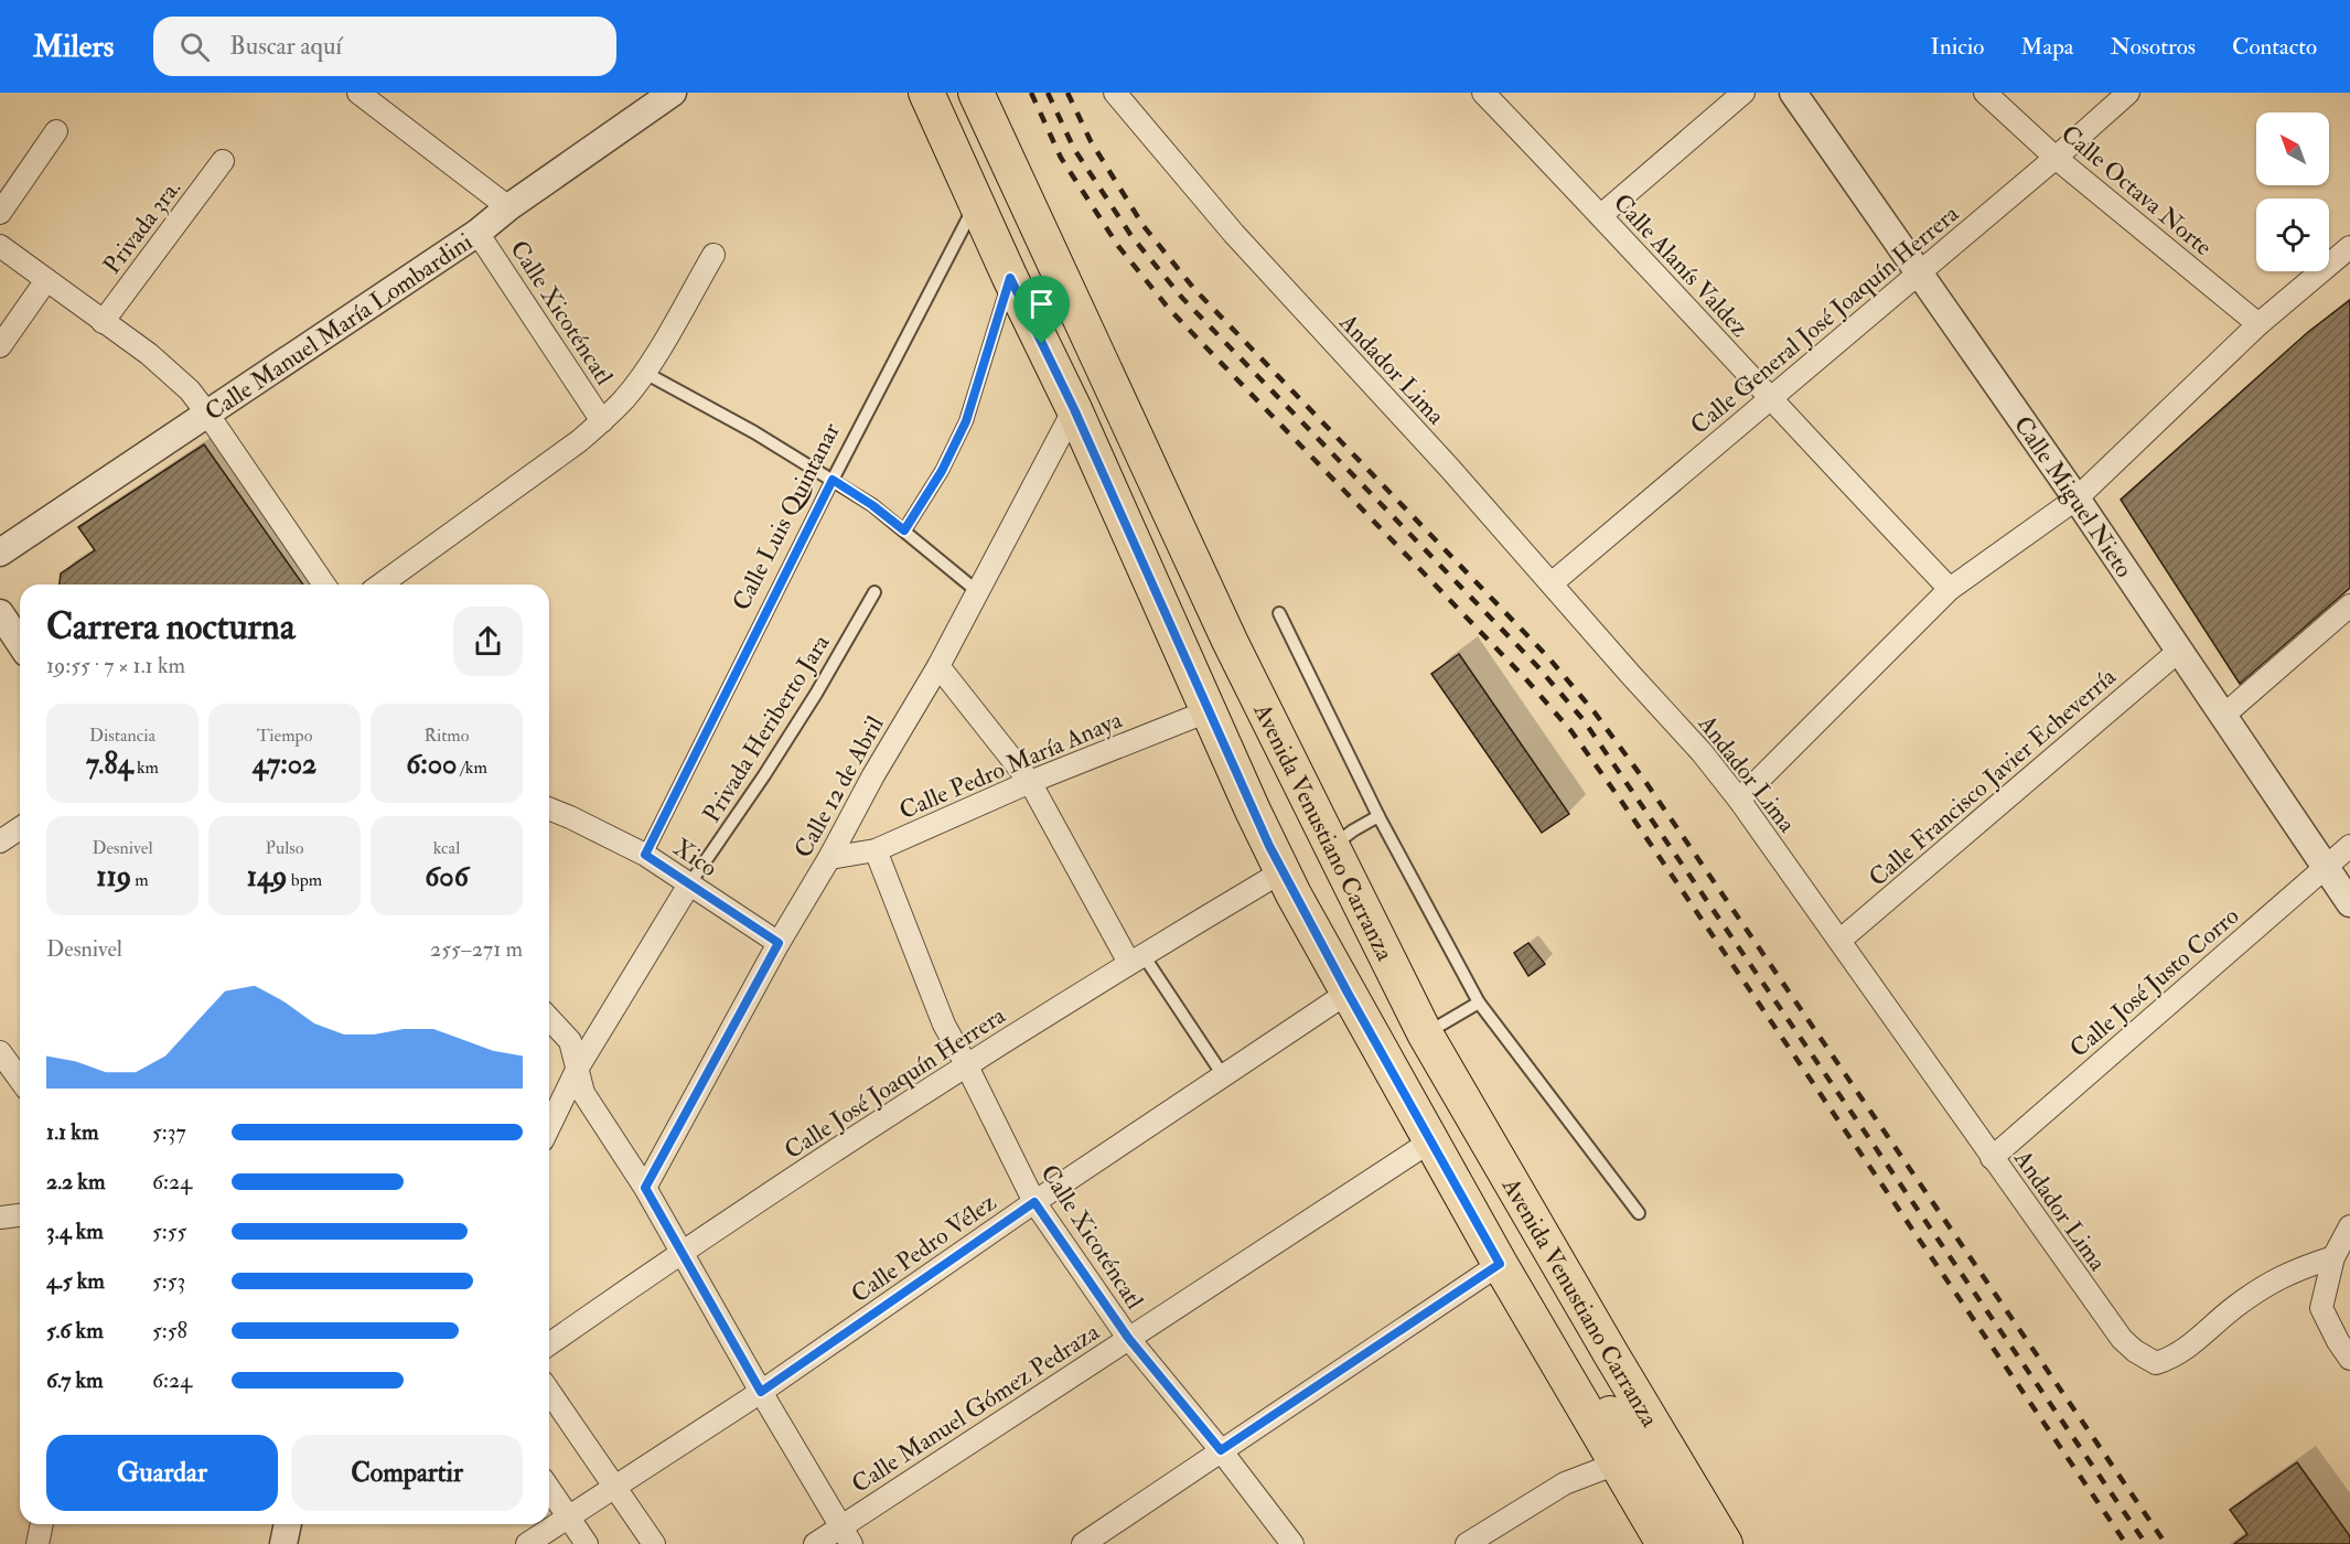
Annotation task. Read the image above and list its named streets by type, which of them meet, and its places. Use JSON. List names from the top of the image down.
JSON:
{
  "streets": {
    "main road": ["Avenida Venustiano Carranza"],
    "street": [
      "Calle Octava Norte",
      "Privada 3ra.",
      "Calle Alanís Valdez",
      "Calle Xicoténcatl",
      "Calle General José Joaquín Herrera",
      "Calle Manuel María Lombardini",
      "Andador Lima",
      "Calle Miguel Nieto",
      "Calle Pedro María Anaya",
      "Calle Francisco Javier Echeverría",
      "Calle 12 de Abril",
      "Xico",
      "Calle José Justo Corro",
      "Calle José Joaquín Herrera",
      "Calle Pedro Vélez",
      "Calle Manuel Gómez Pedraza"
    ],
    "lane": ["Calle Luis Quintanar", "Privada Heriberto Jara"]
  },
  "crossings": [
    ["Calle Octava Norte", "Calle General José Joaquín Herrera"],
    ["Calle Alanís Valdez", "Calle General José Joaquín Herrera"],
    ["Calle Xicoténcatl", "Calle Manuel María Lombardini"],
    ["Calle Xicoténcatl", "Calle Pedro María Anaya"],
    ["Calle Xicoténcatl", "Calle José Joaquín Herrera"],
    ["Calle Xicoténcatl", "Calle Pedro Vélez"],
    ["Calle Xicoténcatl", "Calle Manuel Gómez Pedraza"],
    ["Calle General José Joaquín Herrera", "Andador Lima"],
    ["Calle General José Joaquín Herrera", "Calle Miguel Nieto"],
    ["Andador Lima", "Calle Francisco Javier Echeverría"],
    ["Andador Lima", "Calle José Justo Corro"],
    ["Calle Miguel Nieto", "Calle Francisco Javier Echeverría"],
    ["Calle Miguel Nieto", "Calle José Justo Corro"],
    ["Calle Luis Quintanar", "Avenida Venustiano Carranza"],
    ["Calle Luis Quintanar", "Xico"],
    ["Privada Heriberto Jara", "Xico"],
    ["Calle Pedro María Anaya", "Calle 12 de Abril"],
    ["Calle Pedro María Anaya", "Avenida Venustiano Carranza"],
    ["Calle 12 de Abril", "Avenida Venustiano Carranza"],
    ["Calle 12 de Abril", "Xico"],
    ["Avenida Venustiano Carranza", "Calle José Joaquín Herrera"],
    ["Avenida Venustiano Carranza", "Calle Pedro Vélez"],
    ["Avenida Venustiano Carranza", "Calle Manuel Gómez Pedraza"]
  ],
  "north": "top left",
  "page": {
    "header": "Milers",
    "search": "Buscar aquí",
    "nav": [
      "Inicio",
      "Mapa",
      "Nosotros",
      "Contacto"
    ],
    "heading": ["Carrera nocturna", "19:55 · 7 × 1.1 km"],
    "stats": [
      ["Distancia", "7.84 km"],
      ["Tiempo", "47:02"],
      ["Ritmo", "6:00 /km"],
      ["Desnivel", "119 m"],
      ["Pulso", "149 bpm"],
      ["kcal", "606"]
    ],
    "chart": ["Desnivel", "255–271 m"],
    "list": [
      {
        "name": "1.1 km",
        "note": "5:37"
      },
      {
        "name": "2.2 km",
        "note": "6:24"
      },
      {
        "name": "3.4 km",
        "note": "5:55"
      },
      {
        "name": "4.5 km",
        "note": "5:53"
      },
      {
        "name": "5.6 km",
        "note": "5:58"
      },
      {
        "name": "6.7 km",
        "note": "6:24"
      }
    ],
    "buttons": ["Guardar", "Compartir"]
  }
}
